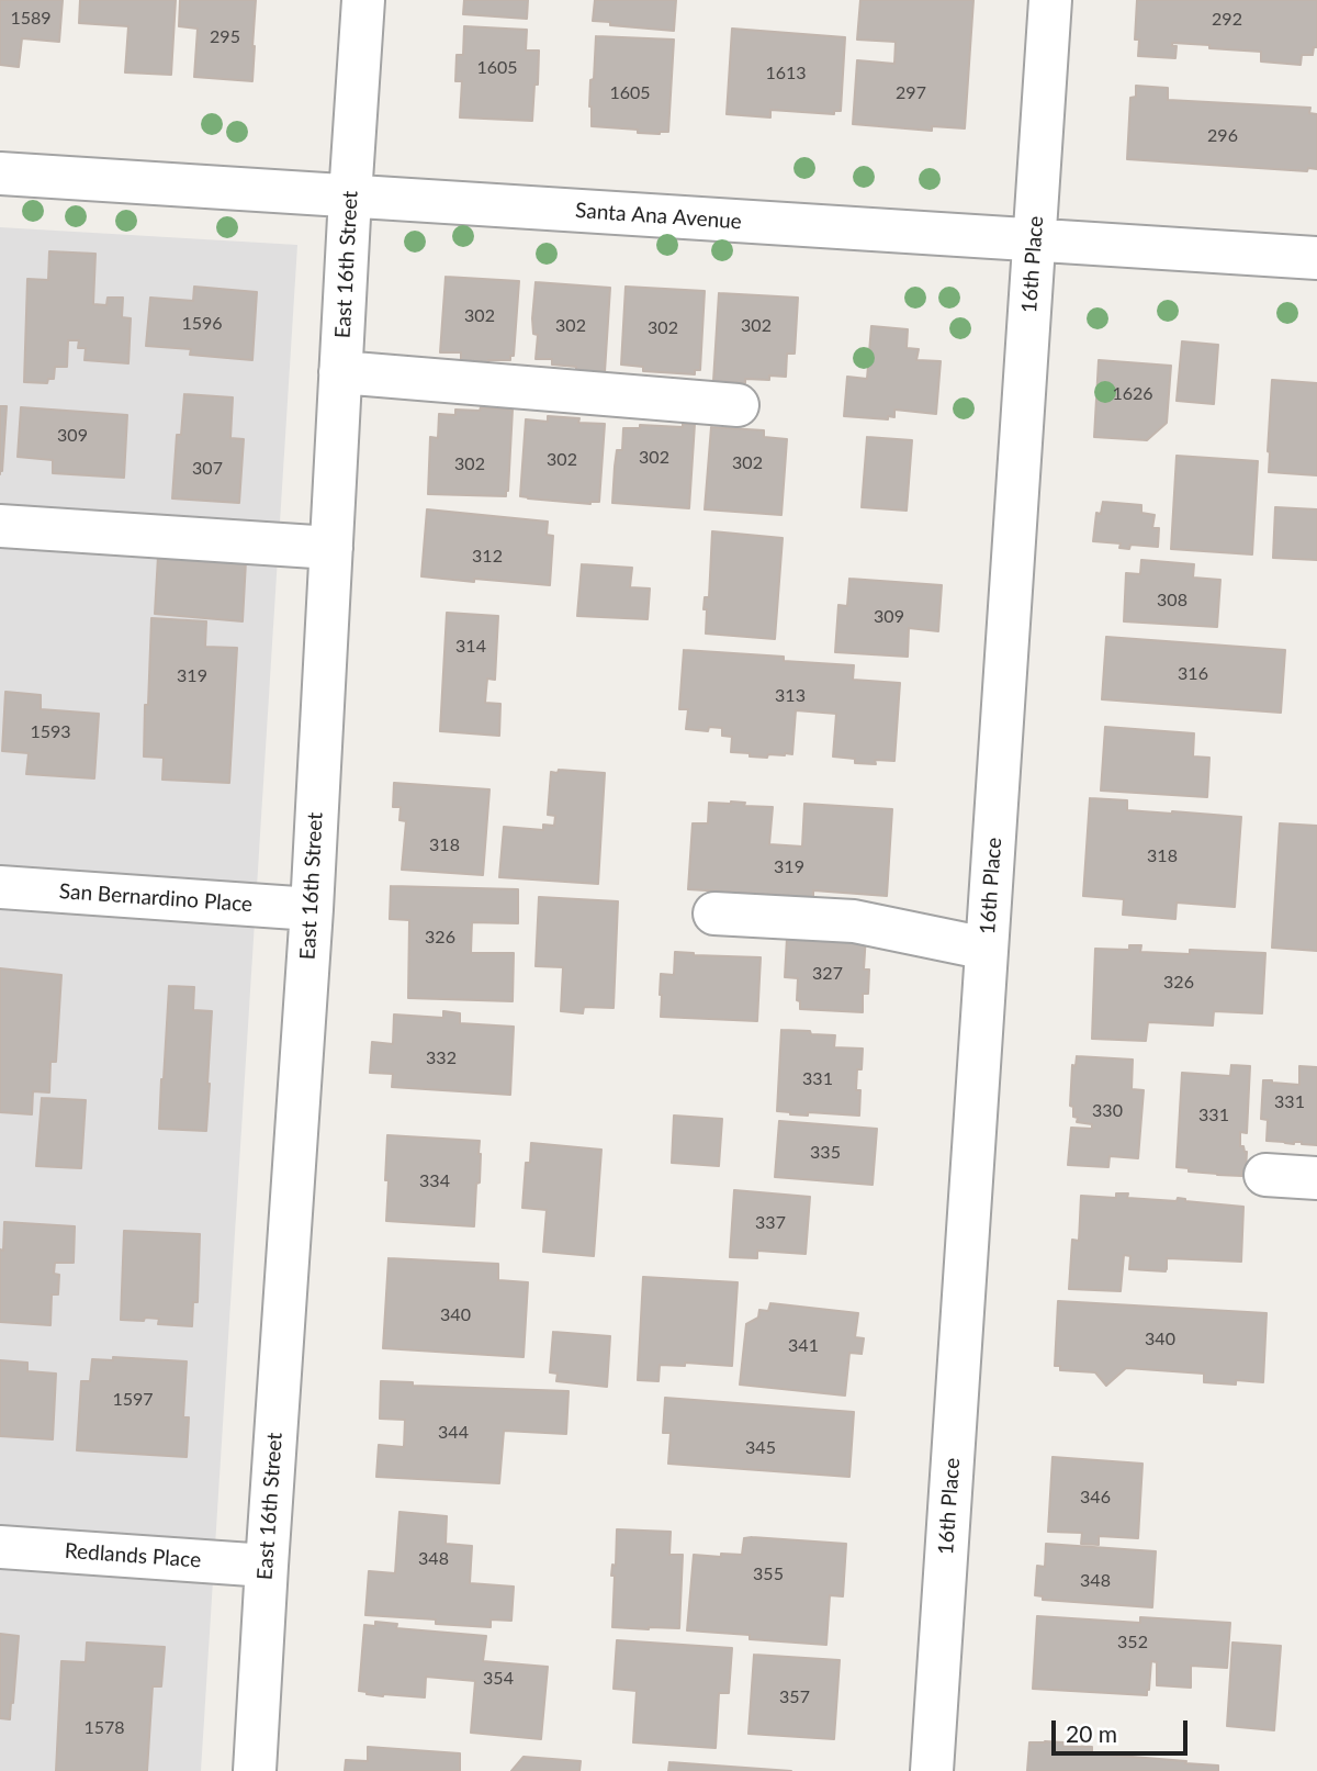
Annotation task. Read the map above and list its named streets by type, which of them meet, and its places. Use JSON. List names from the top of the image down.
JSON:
{
  "streets": {
    "street": [
      "Santa Ana Avenue",
      "East 16th Street",
      "16th Place",
      "San Bernardino Place",
      "Redlands Place"
    ]
  },
  "crossings": [
    ["Santa Ana Avenue", "East 16th Street"],
    ["Santa Ana Avenue", "16th Place"],
    ["East 16th Street", "San Bernardino Place"],
    ["East 16th Street", "Redlands Place"]
  ],
  "house_numbers": [
    "1589",
    "292",
    "295",
    "1605",
    "1613",
    "1605",
    "297",
    "296",
    "302",
    "1596",
    "302",
    "302",
    "302",
    "1626",
    "309",
    "302",
    "302",
    "302",
    "302",
    "307",
    "312",
    "308",
    "309",
    "314",
    "316",
    "319",
    "313",
    "1593",
    "318",
    "318",
    "319",
    "326",
    "327",
    "326",
    "332",
    "331",
    "331",
    "330",
    "331",
    "335",
    "334",
    "337",
    "340",
    "340",
    "341",
    "1597",
    "344",
    "345",
    "346",
    "348",
    "355",
    "348",
    "352",
    "354",
    "357",
    "1578"
  ],
  "scale_bar": "20 m"
}
